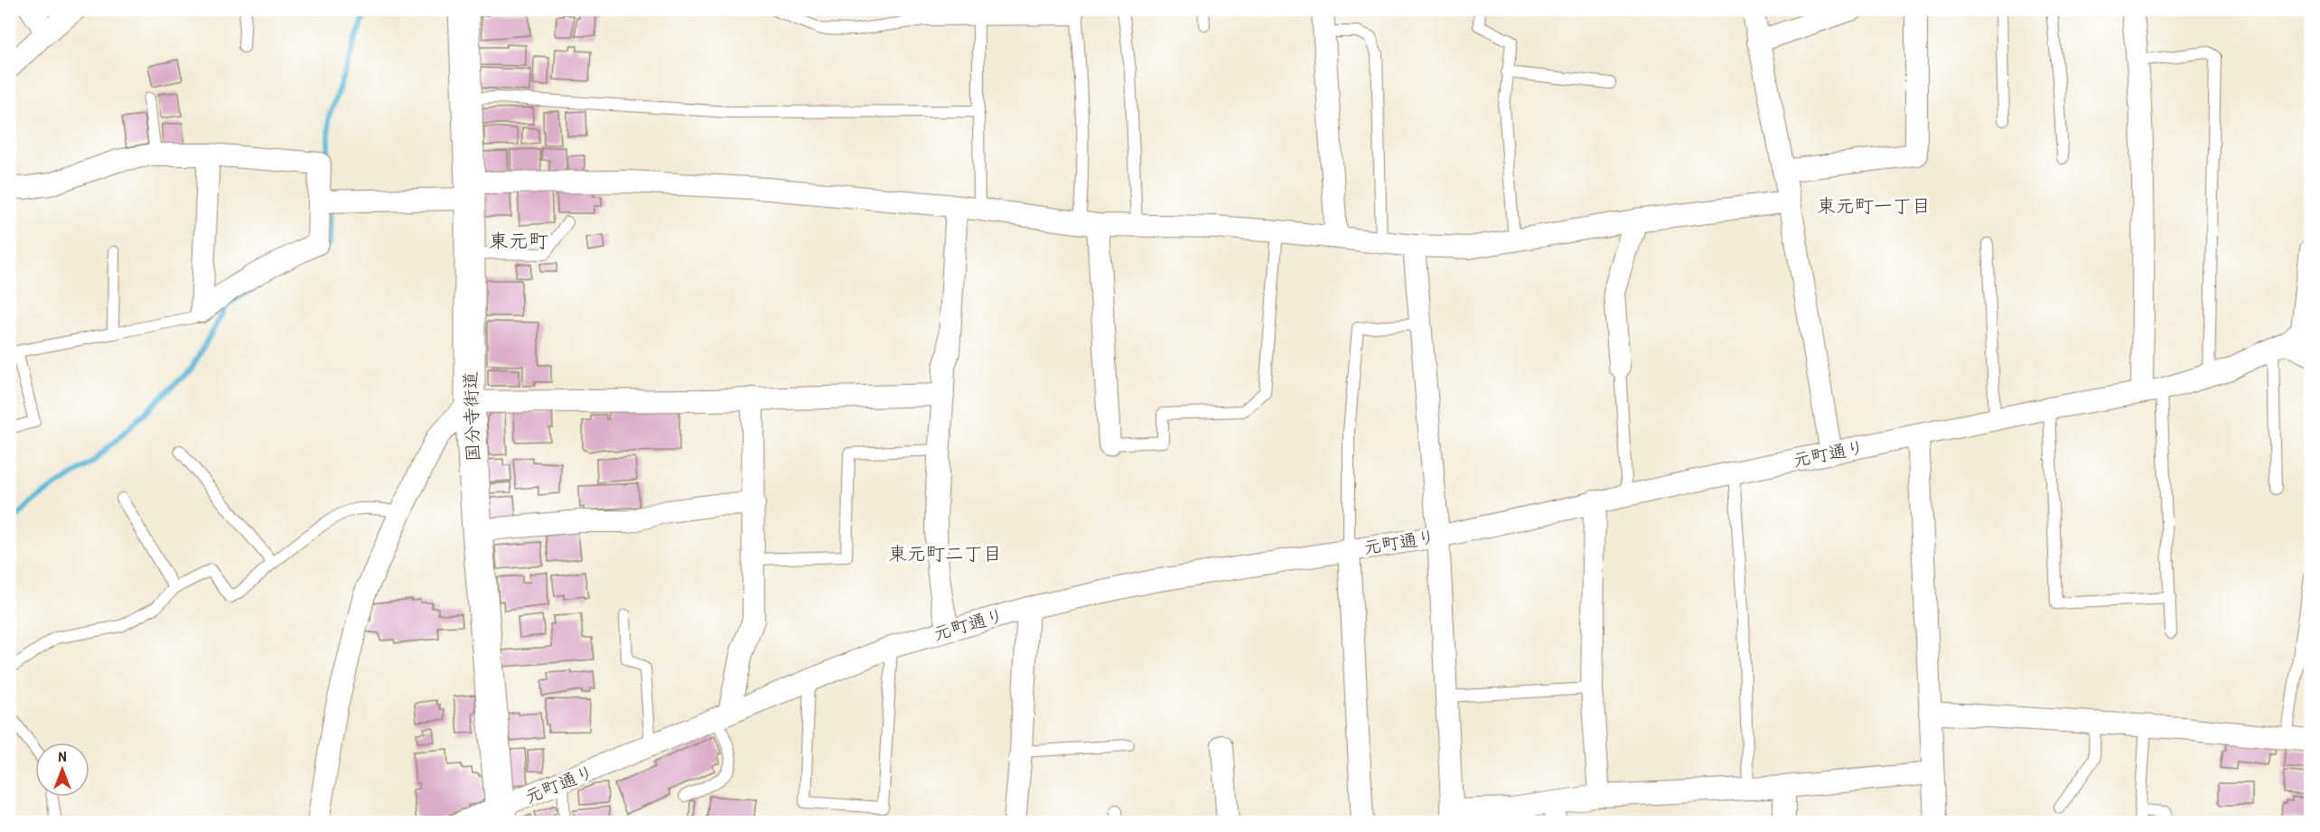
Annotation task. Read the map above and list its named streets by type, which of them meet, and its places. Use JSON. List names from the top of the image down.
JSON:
{
  "streets": {
    "main road": ["国分寺街道"],
    "street": ["元町通り"]
  },
  "crossings": [
    ["国分寺街道", "元町通り"]
  ],
  "districts": ["東元町一丁目", "東元町", "東元町二丁目"],
  "north": "top"
}
